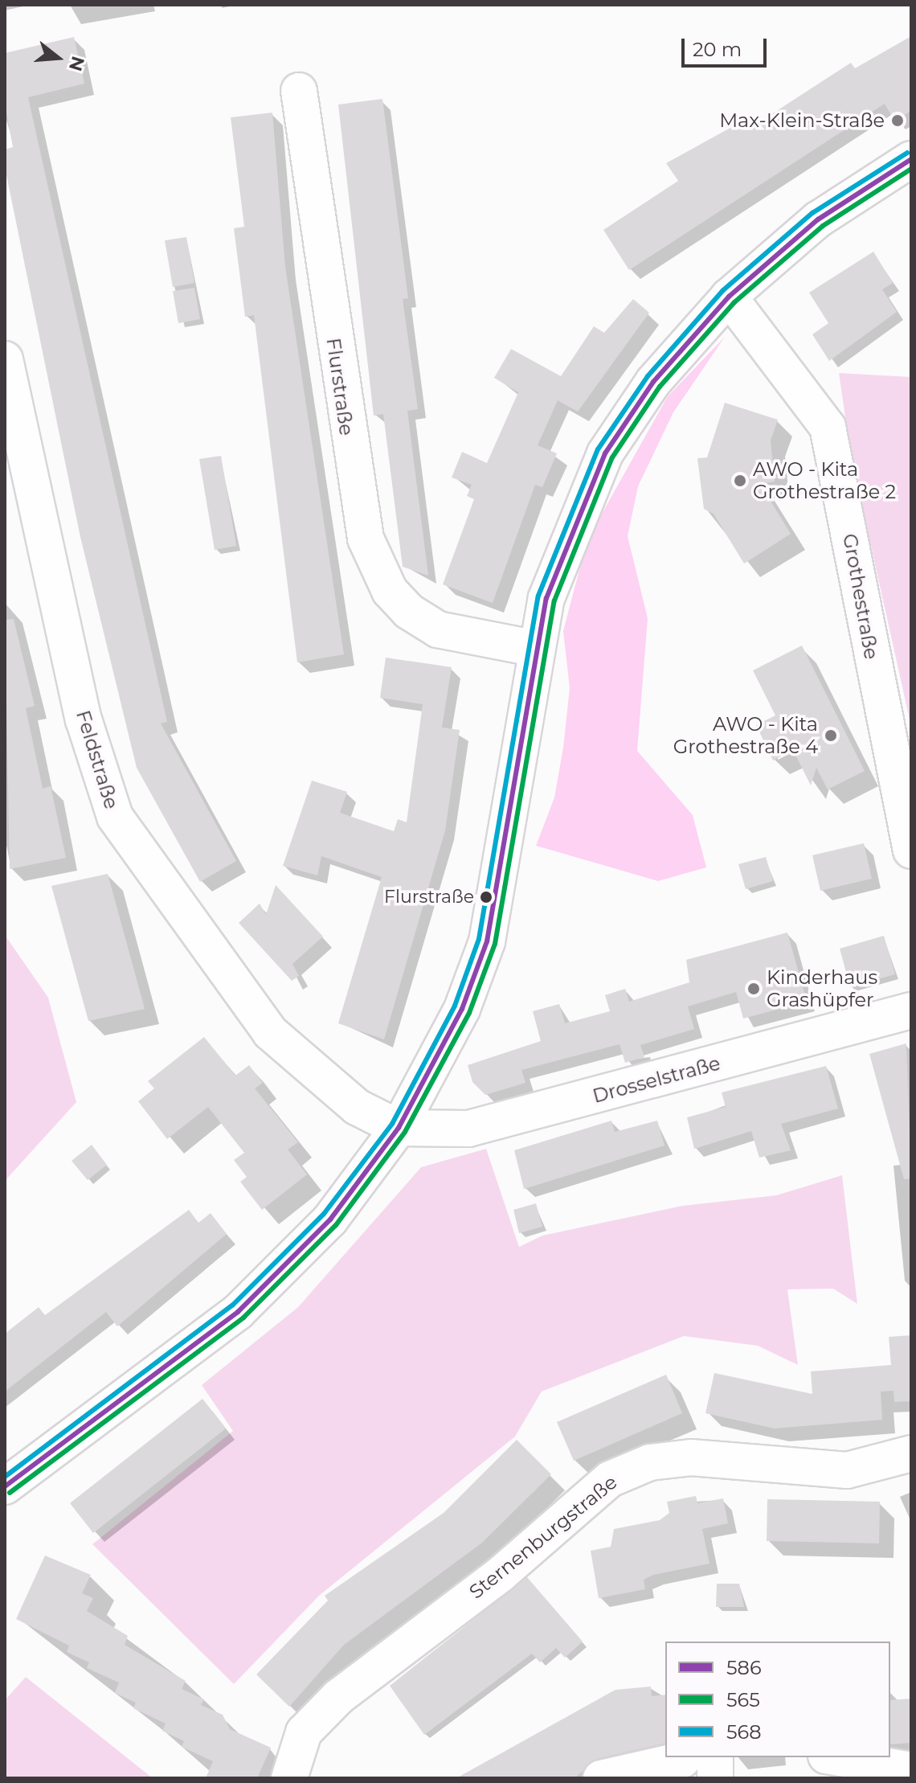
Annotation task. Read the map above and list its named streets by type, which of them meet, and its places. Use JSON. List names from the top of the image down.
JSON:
{
  "streets": {
    "street": [
      "Flurstraße",
      "Grothestraße",
      "Feldstraße",
      "Drosselstraße",
      "Sternenburgstraße"
    ]
  },
  "crossings": [
    ["Feldstraße", "Drosselstraße"]
  ],
  "places": [
    "Max-Klein-Straße",
    "AWO - Kita Grothestraße 2",
    "AWO - Kita Grothestraße 4",
    "Flurstraße",
    "Kinderhaus Grashüpfer"
  ],
  "lines": ["transit line 568", "transit line 586", "transit line 565"],
  "legend": ["586", "565", "568"],
  "scale_bar": "20 m",
  "north": "right"
}
